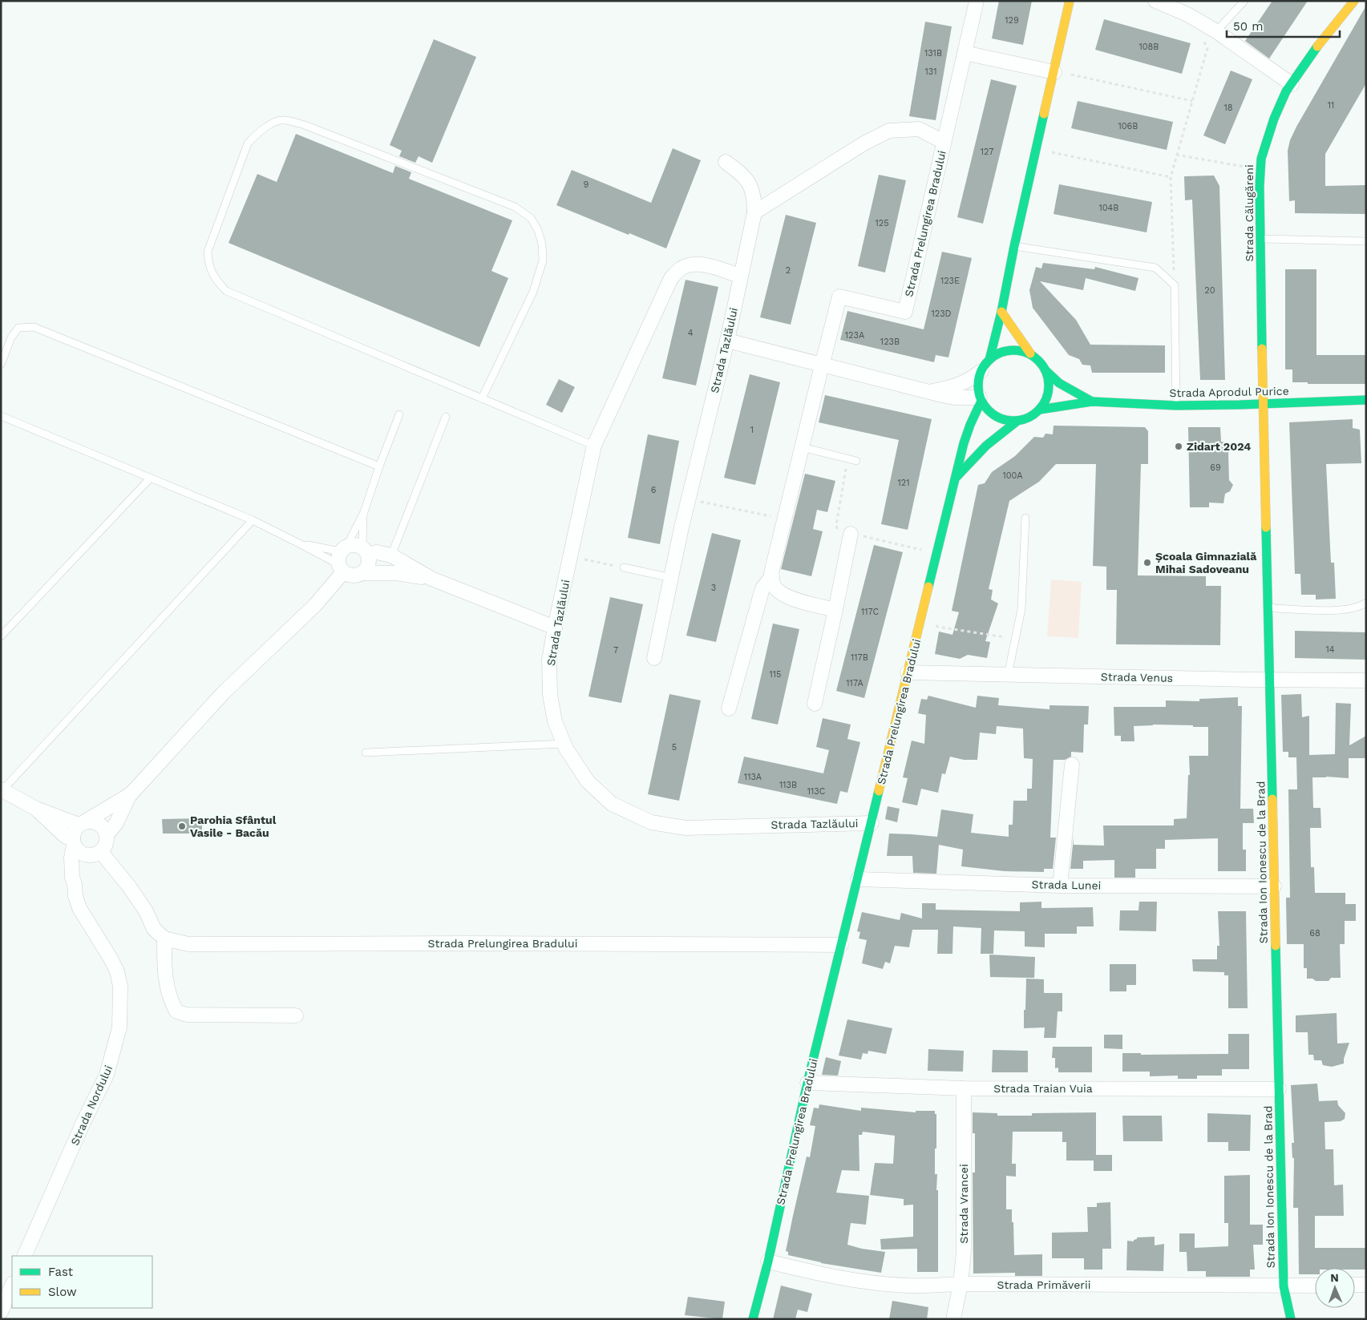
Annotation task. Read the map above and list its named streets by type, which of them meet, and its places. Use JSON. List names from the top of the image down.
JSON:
{
  "streets": {
    "street": [
      "Strada Călugăreni",
      "Strada Prelungirea Bradului",
      "Strada Tazlăului",
      "Strada Aprodul Purice",
      "Strada Venus",
      "Strada Ion Ionescu de la Brad",
      "Strada Lunei",
      "Strada Traian Vuia",
      "Strada Nordului",
      "Strada Vrancei",
      "Strada Primăverii"
    ]
  },
  "crossings": [
    ["Strada Călugăreni", "Strada Aprodul Purice"],
    ["Strada Călugăreni", "Strada Ion Ionescu de la Brad"],
    ["Strada Prelungirea Bradului", "Strada Tazlăului"],
    ["Strada Prelungirea Bradului", "Strada Aprodul Purice"],
    ["Strada Prelungirea Bradului", "Strada Venus"],
    ["Strada Prelungirea Bradului", "Strada Lunei"],
    ["Strada Prelungirea Bradului", "Strada Traian Vuia"],
    ["Strada Prelungirea Bradului", "Strada Primăverii"],
    ["Strada Aprodul Purice", "Strada Ion Ionescu de la Brad"],
    ["Strada Venus", "Strada Ion Ionescu de la Brad"],
    ["Strada Ion Ionescu de la Brad", "Strada Lunei"],
    ["Strada Ion Ionescu de la Brad", "Strada Traian Vuia"],
    ["Strada Ion Ionescu de la Brad", "Strada Primăverii"],
    ["Strada Traian Vuia", "Strada Vrancei"],
    ["Strada Vrancei", "Strada Primăverii"]
  ],
  "places": ["Zidart 2024", "Școala Gimnazială Mihai Sadoveanu", "Parohia Sfântul Vasile - Bacău"],
  "house_numbers": [
    "129",
    "108B",
    "131B",
    "131",
    "11",
    "18",
    "106B",
    "127",
    "9",
    "104B",
    "125",
    "2",
    "123E",
    "20",
    "123D",
    "4",
    "123A",
    "123B",
    "1",
    "69",
    "100A",
    "121",
    "6",
    "3",
    "117C",
    "14",
    "7",
    "117B",
    "115",
    "117A",
    "5",
    "113A",
    "113B",
    "113C",
    "68"
  ],
  "legend": ["Fast", "Slow"],
  "scale_bar": "50 m",
  "north": "top"
}
